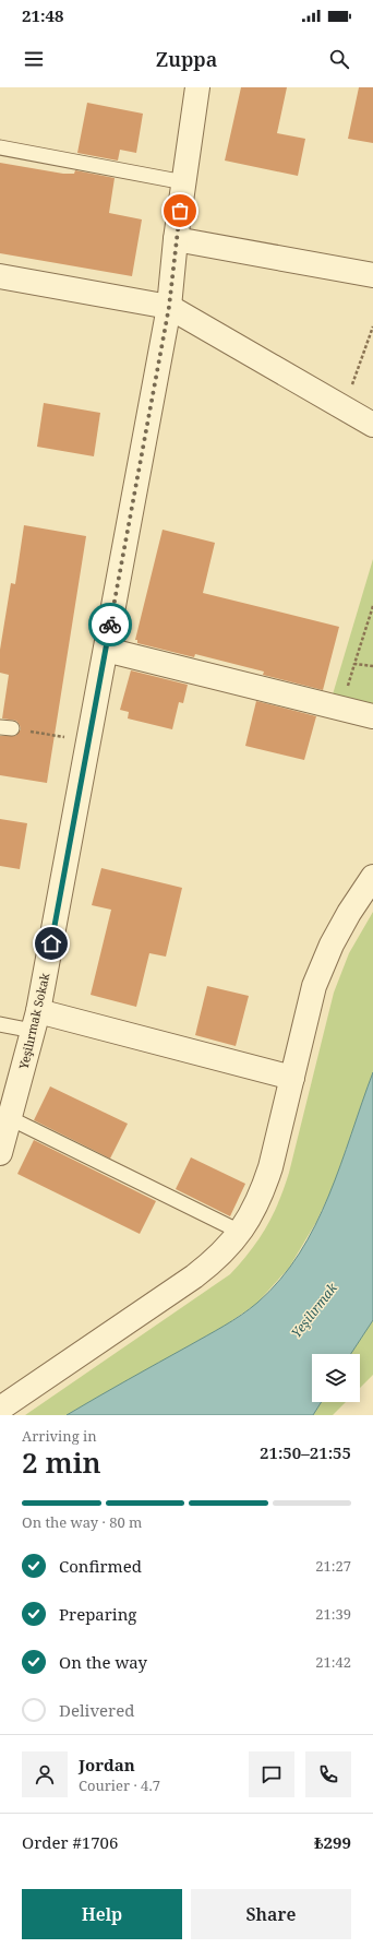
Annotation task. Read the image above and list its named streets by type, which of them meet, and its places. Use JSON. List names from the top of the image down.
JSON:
{
  "streets": {
    "street": ["Yeşilırmak Sokak"]
  },
  "water": ["Yeşilırmak"],
  "page": {
    "status": "21:48",
    "header": "Zuppa",
    "heading": ["2 min", "Arriving in", "21:50–21:55"],
    "panel": [
      "Jordan",
      "Courier · 4.7",
      "Order #1706",
      "₺299"
    ],
    "bar": "On the way · 80 m",
    "list": [
      ["Confirmed", "21:27"],
      ["Preparing", "21:39"],
      ["On the way", "21:42"],
      "Delivered"
    ],
    "buttons": ["Help", "Share"]
  }
}
